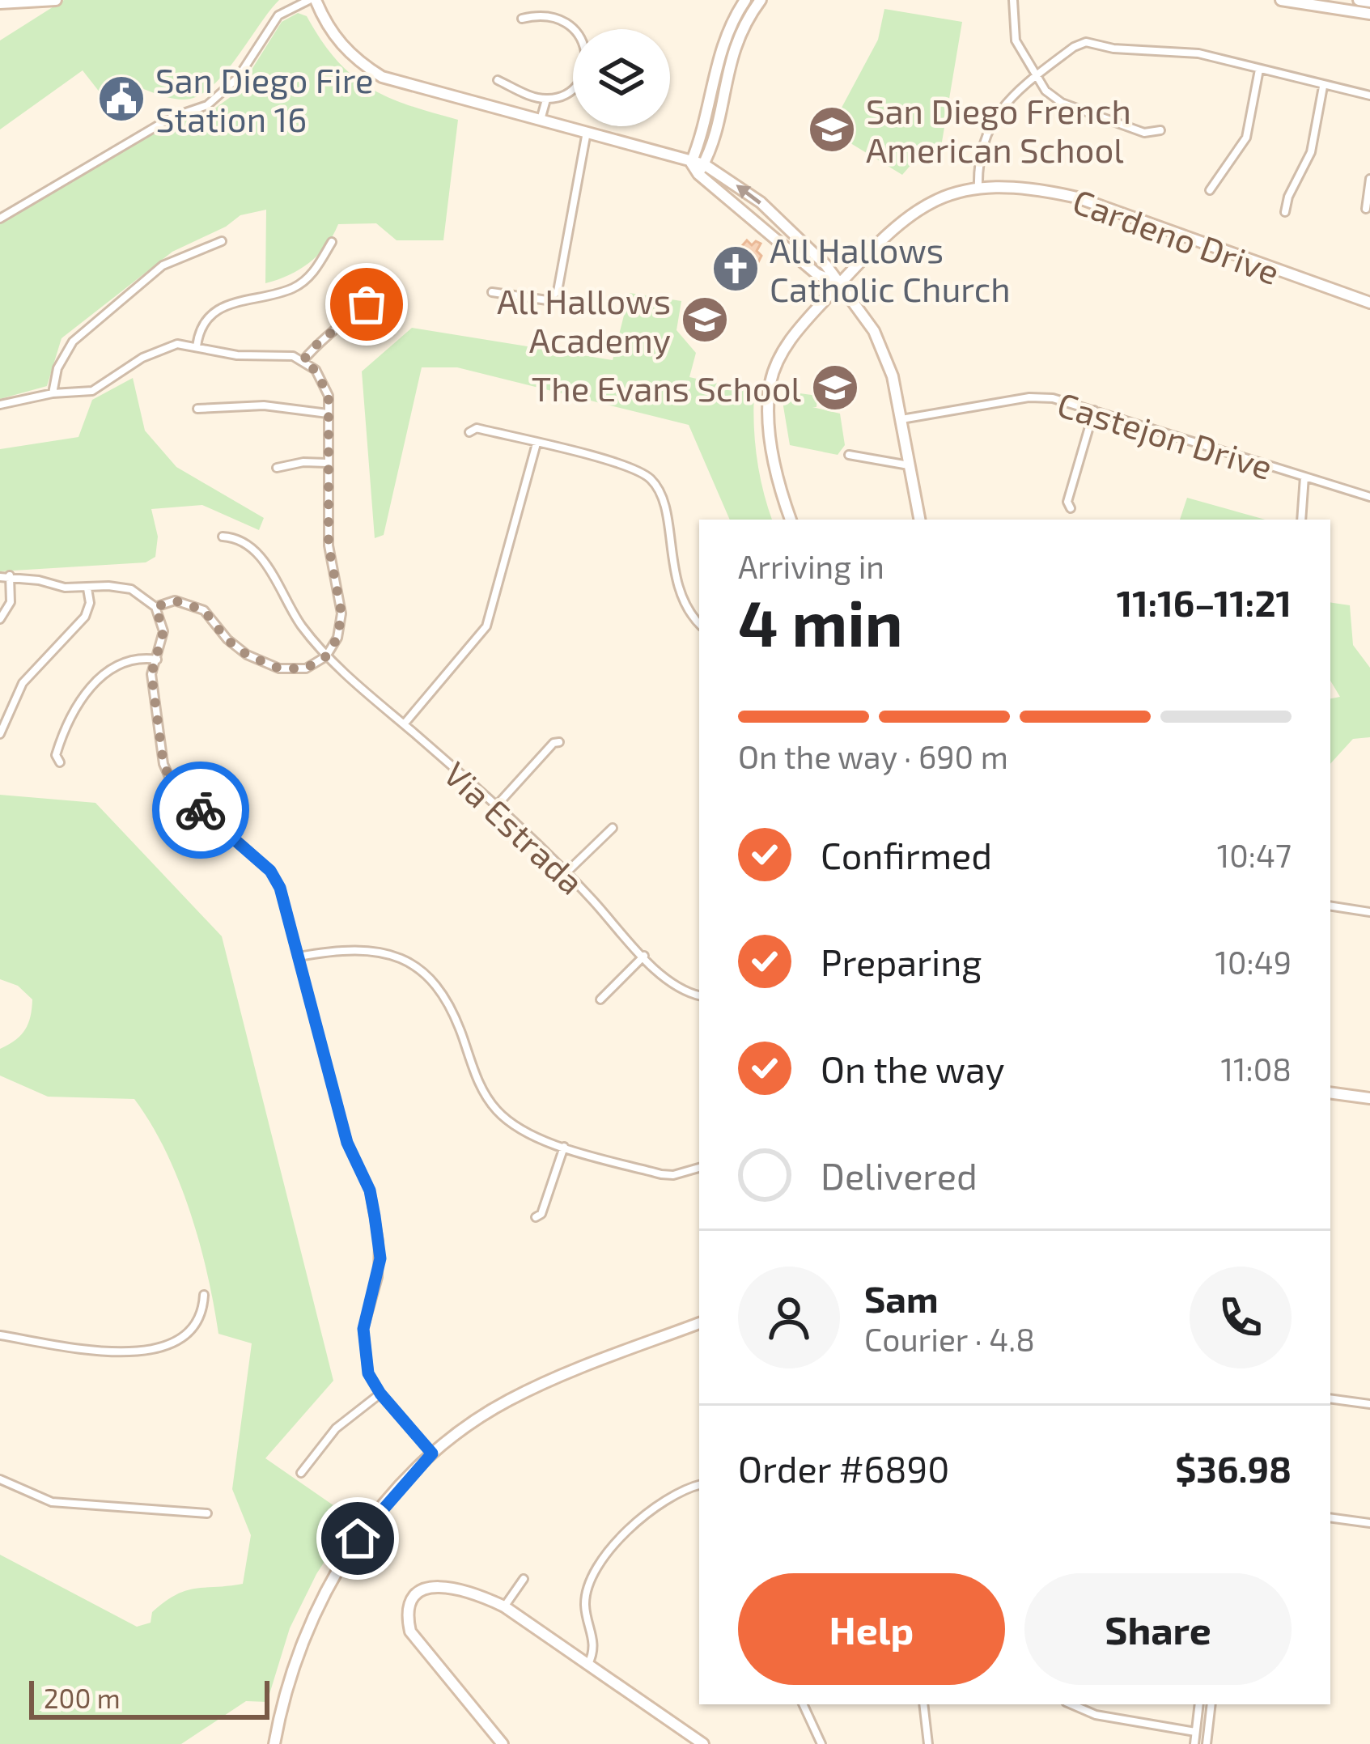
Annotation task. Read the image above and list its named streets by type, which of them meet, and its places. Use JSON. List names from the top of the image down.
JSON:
{
  "streets": {
    "street": ["Cardeno Drive", "Castejon Drive", "Via Estrada"]
  },
  "places": {
    "public building": ["San Diego Fire Station 16"],
    "school or university": ["San Diego French American School", "All Hallows Academy", "The Evans School"],
    "church": ["All Hallows Catholic Church"]
  },
  "scale_bar": "200 m",
  "page": {
    "heading": ["4 min", "Arriving in", "11:16–11:21"],
    "panel": [
      "Sam",
      "Courier · 4.8",
      "Order #6890",
      "$36.98"
    ],
    "bar": "On the way · 690 m",
    "list": [
      ["Confirmed", "10:47"],
      ["Preparing", "10:49"],
      ["On the way", "11:08"],
      "Delivered"
    ],
    "buttons": ["Help", "Share"],
    "scale": "200 m"
  }
}
